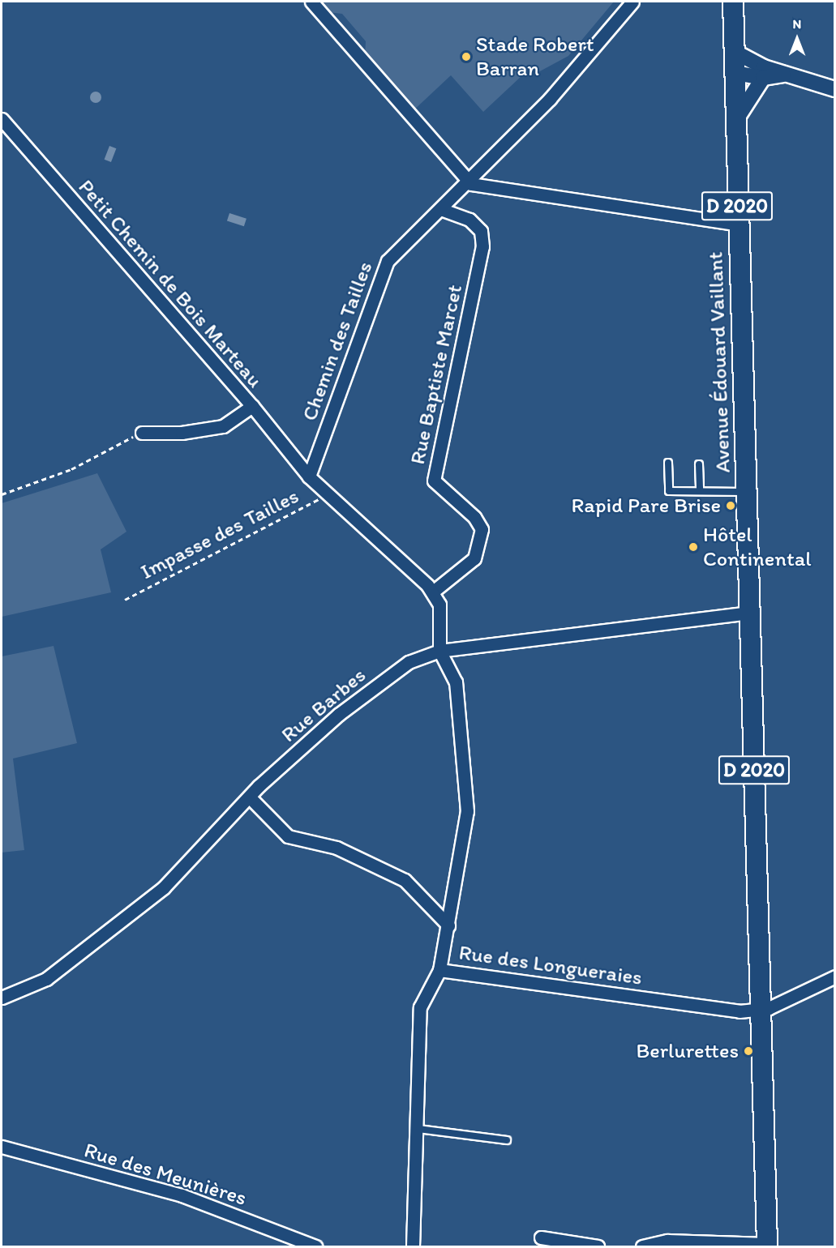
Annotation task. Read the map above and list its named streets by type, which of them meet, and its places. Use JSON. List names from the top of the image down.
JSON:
{
  "streets": {
    "main road": ["D 2020", "Avenue Édouard Vaillant"],
    "street": [
      "Petit Chemin de Bois Marteau",
      "Chemin des Tailles",
      "Rue Baptiste Marcet",
      "Rue Barbes",
      "Rue des Longueraies",
      "Rue des Meunières"
    ],
    "path": ["Impasse des Tailles"]
  },
  "crossings": [
    ["Petit Chemin de Bois Marteau", "Chemin des Tailles"],
    ["Chemin des Tailles", "Rue Baptiste Marcet"],
    ["Avenue Édouard Vaillant", "Rue Barbes"],
    ["Avenue Édouard Vaillant", "Rue des Longueraies"]
  ],
  "places": [
    "Stade Robert Barran",
    "Rapid Pare Brise",
    "Hôtel Continental",
    "Berlurettes"
  ],
  "north": "top"
}
